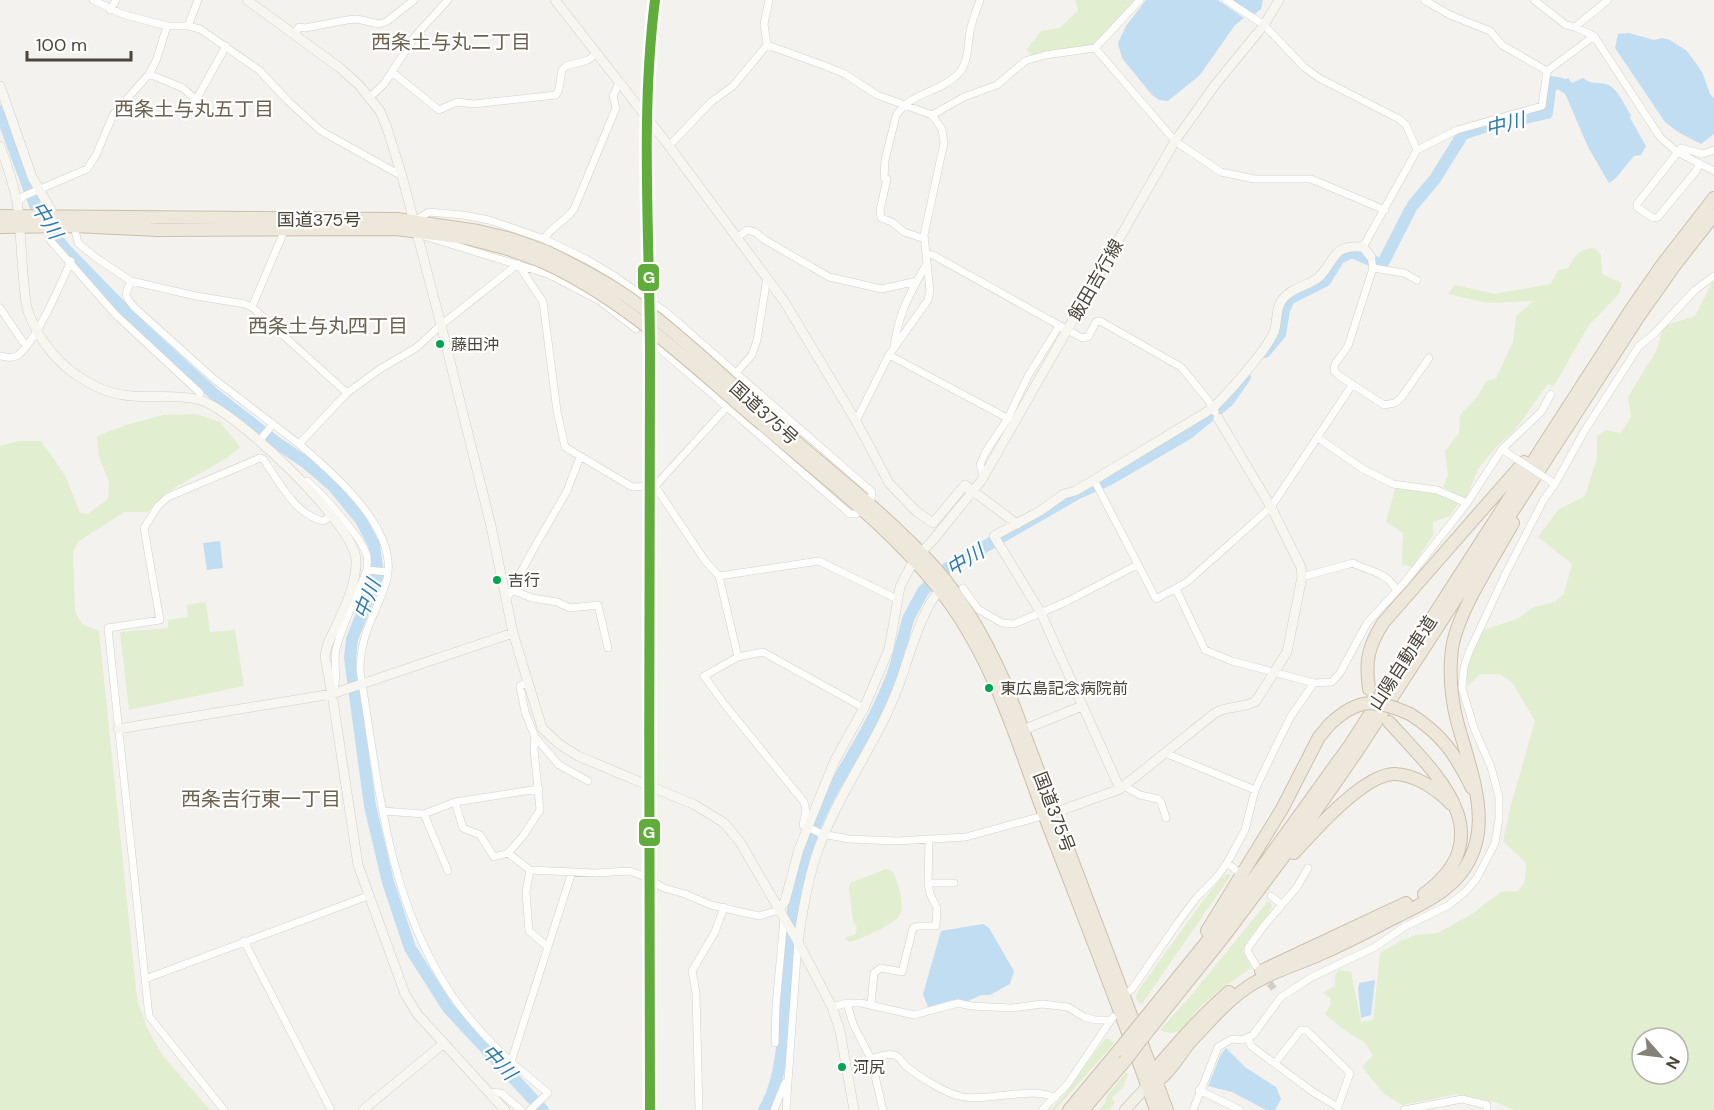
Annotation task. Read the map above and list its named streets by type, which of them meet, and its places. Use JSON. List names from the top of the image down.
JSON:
{
  "streets": {
    "highway": ["国道375号", "山陽自動車道"],
    "street": ["飯田吉行線"]
  },
  "crossings": [
    ["国道375号", "飯田吉行線"]
  ],
  "districts": [
    "西条土与丸二丁目",
    "西条土与丸五丁目",
    "西条土与丸四丁目",
    "西条吉行東一丁目"
  ],
  "water": ["中川"],
  "places": [
    "藤田沖",
    "吉行",
    "東広島記念病院前",
    "河尻"
  ],
  "lines": ["transit line G"],
  "scale_bar": "100 m",
  "north": "bottom right"
}
